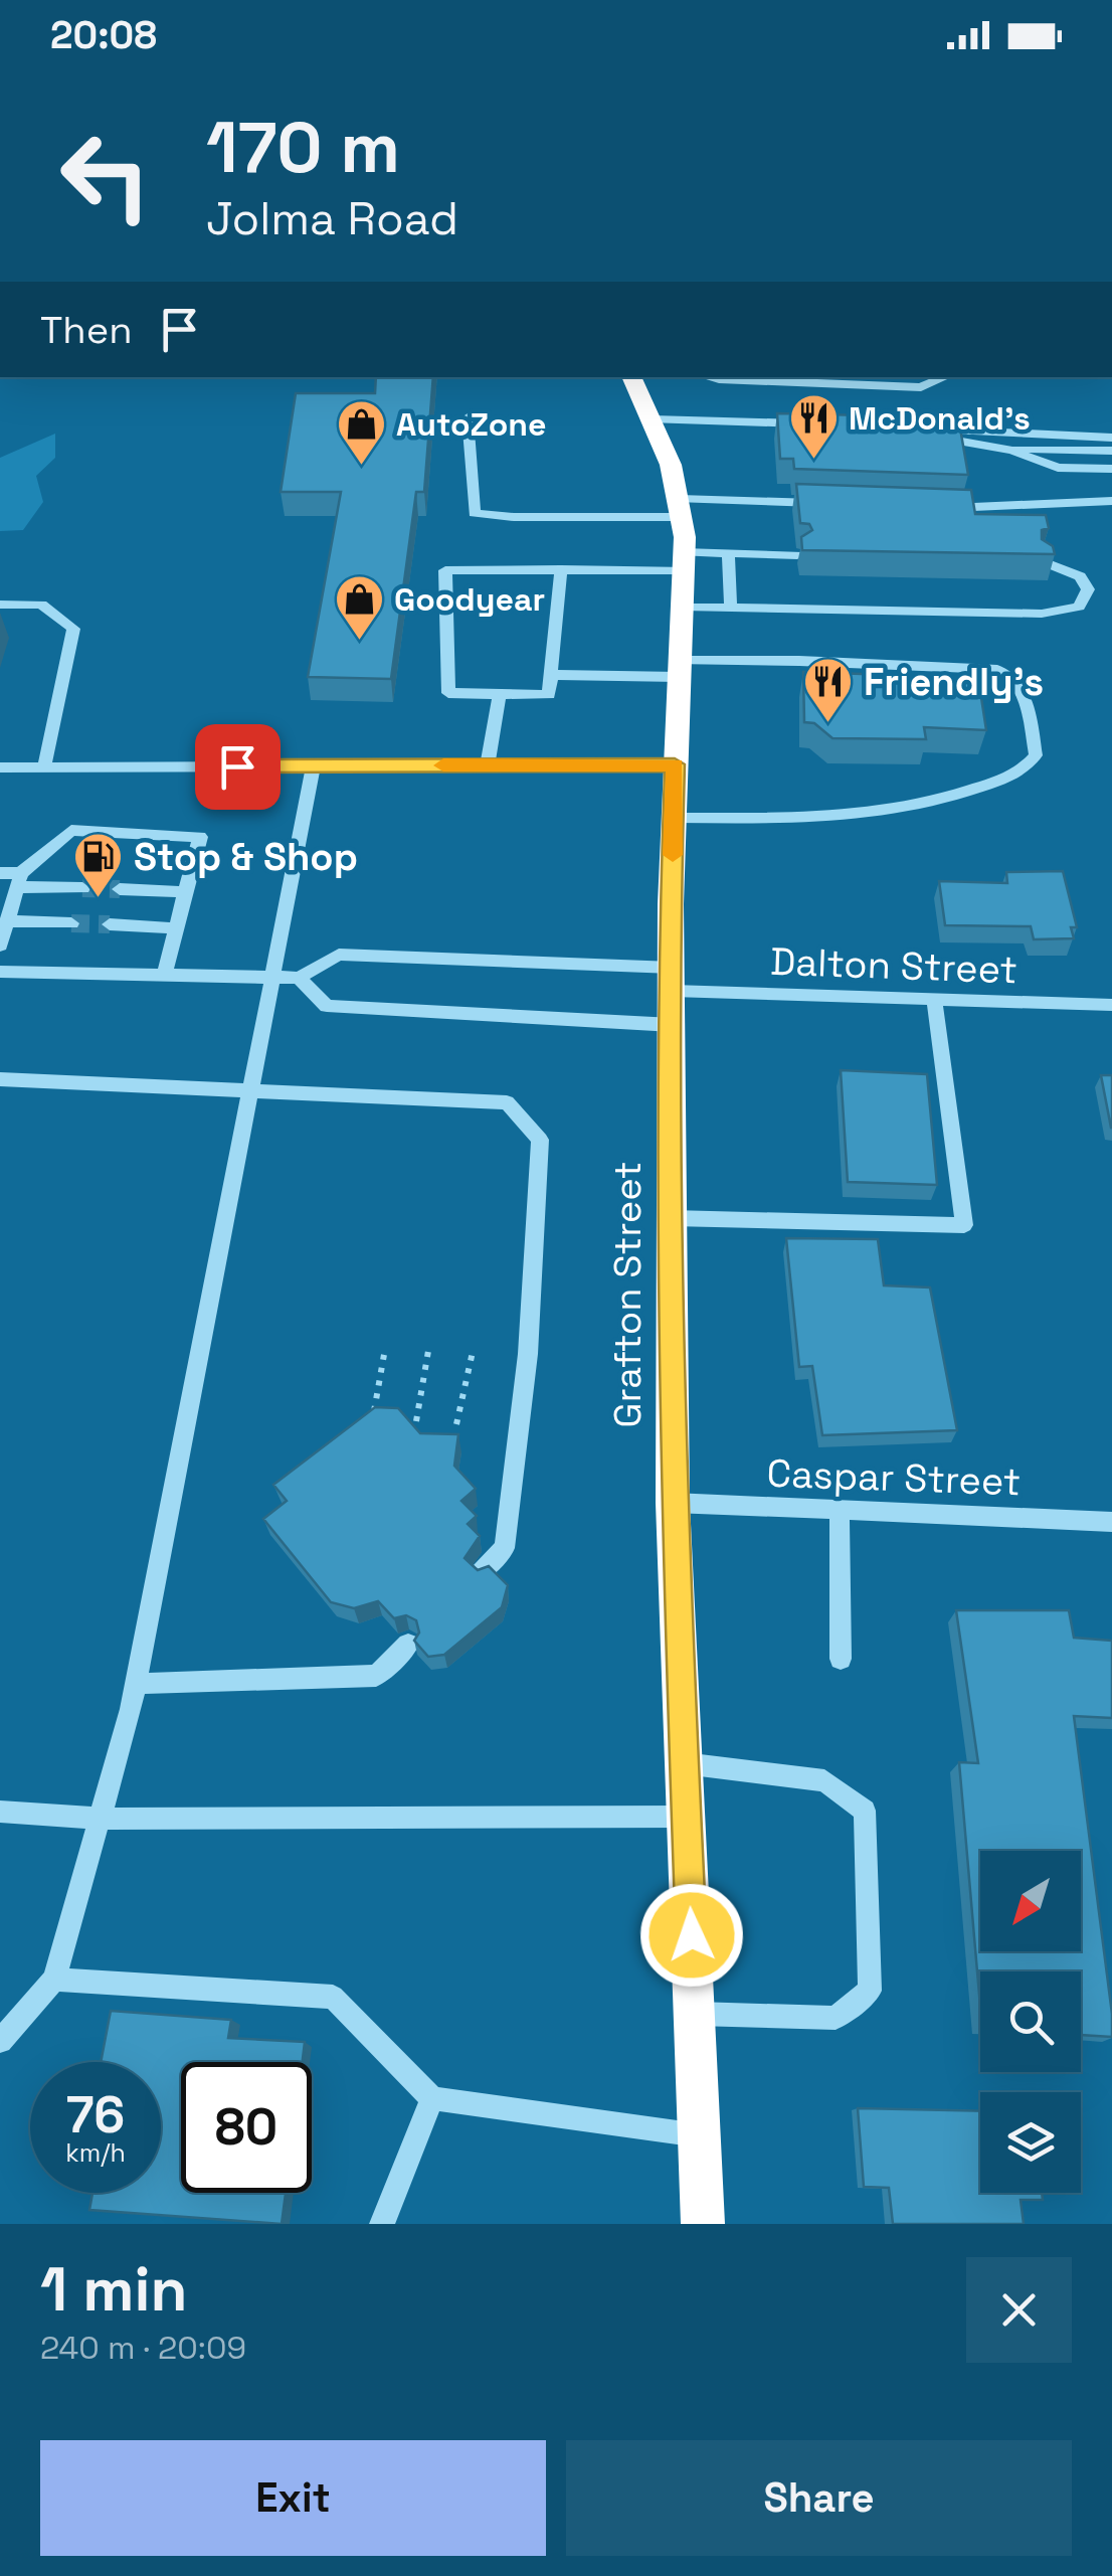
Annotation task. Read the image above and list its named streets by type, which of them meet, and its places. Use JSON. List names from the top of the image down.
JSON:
{
  "streets": {
    "highway": ["Grafton Street"],
    "street": ["Dalton Street", "Caspar Street"]
  },
  "crossings": [
    ["Dalton Street", "Grafton Street"],
    ["Grafton Street", "Caspar Street"]
  ],
  "places": {
    "restaurant": ["McDonald's", "Friendly's"],
    "shop": ["AutoZone", "Goodyear"],
    "fuel station": ["Stop & Shop"]
  },
  "north": "bottom left",
  "page": {
    "status": "20:08",
    "turn": ["170 m", "Jolma Road"],
    "then": "Then",
    "speed": "76 km/h",
    "limit": "80",
    "heading": ["1 min", "240 m · 20:09"],
    "buttons": ["Exit", "Share"]
  }
}
